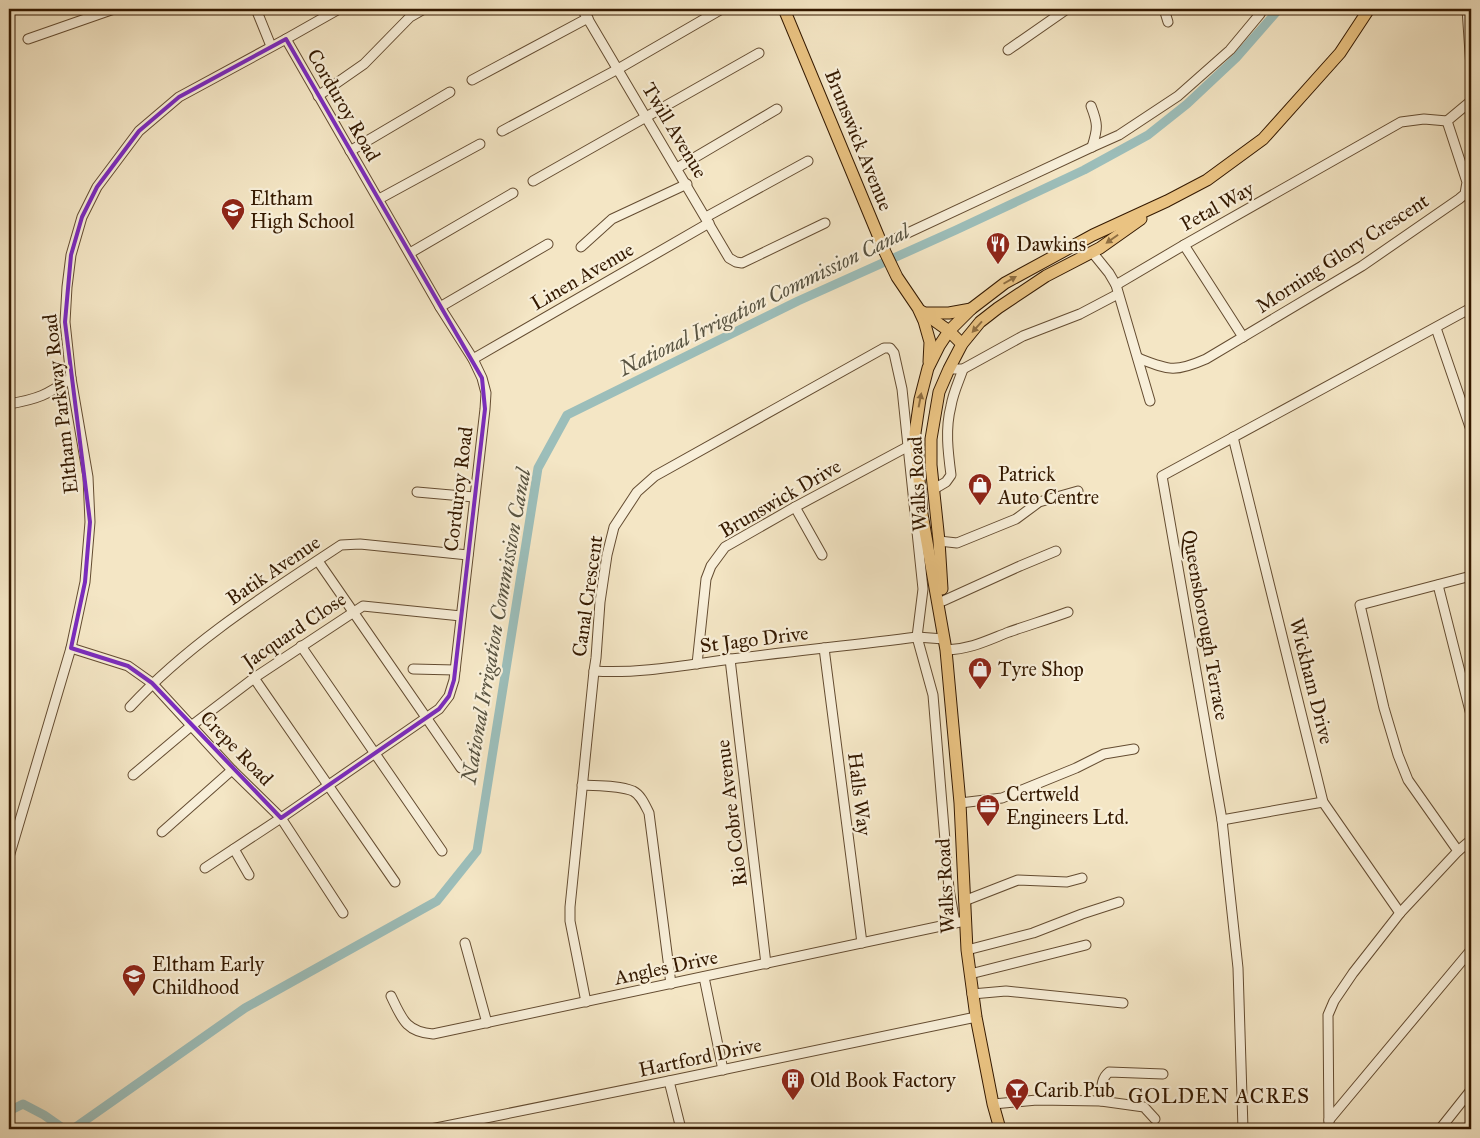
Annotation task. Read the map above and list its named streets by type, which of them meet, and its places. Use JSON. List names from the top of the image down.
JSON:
{
  "streets": {
    "main road": ["Brunswick Avenue", "Walks Road"],
    "street": [
      "Corduroy Road",
      "Twill Avenue",
      "Petal Way",
      "Morning Glory Crescent",
      "Linen Avenue",
      "Eltham Parkway Road",
      "Brunswick Drive",
      "Batik Avenue",
      "Canal Crescent",
      "Queensborough Terrace",
      "Jacquard Close",
      "St Jago Drive",
      "Wickham Drive",
      "Crepe Road",
      "Halls Way",
      "Rio Cobre Avenue",
      "Angles Drive",
      "Hartford Drive"
    ]
  },
  "crossings": [
    ["Corduroy Road", "Linen Avenue"],
    ["Corduroy Road", "Eltham Parkway Road"],
    ["Corduroy Road", "Batik Avenue"],
    ["Corduroy Road", "Jacquard Close"],
    ["Corduroy Road", "Crepe Road"],
    ["Twill Avenue", "Linen Avenue"],
    ["Brunswick Avenue", "Walks Road"],
    ["Petal Way", "Morning Glory Crescent"],
    ["Eltham Parkway Road", "Crepe Road"],
    ["Walks Road", "St Jago Drive"],
    ["Walks Road", "Angles Drive"],
    ["Walks Road", "Hartford Drive"],
    ["Brunswick Drive", "Canal Crescent"],
    ["Brunswick Drive", "St Jago Drive"],
    ["Batik Avenue", "Crepe Road"],
    ["Canal Crescent", "St Jago Drive"],
    ["Canal Crescent", "Angles Drive"],
    ["Queensborough Terrace", "Wickham Drive"],
    ["Jacquard Close", "Crepe Road"],
    ["St Jago Drive", "Halls Way"],
    ["St Jago Drive", "Rio Cobre Avenue"],
    ["Halls Way", "Angles Drive"],
    ["Rio Cobre Avenue", "Angles Drive"]
  ],
  "districts": ["GOLDEN ACRES"],
  "water": ["National Irrigation Commission Canal"],
  "places": {
    "school or university": ["Eltham High School", "Eltham Early Childhood"],
    "restaurant": ["Dawkins"],
    "shop": ["Patrick Auto Centre", "Tyre Shop"],
    "office": ["Certweld Engineers Ltd."],
    "building": ["Old Book Factory"],
    "bar": ["Carib Pub"]
  }
}
